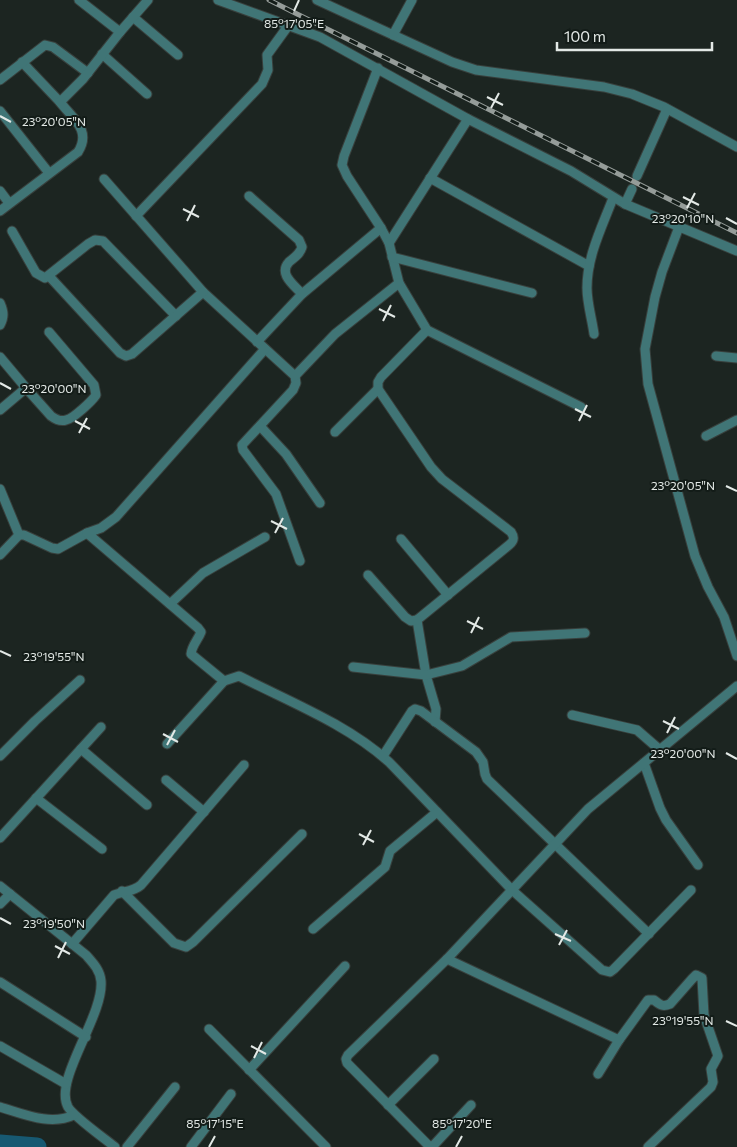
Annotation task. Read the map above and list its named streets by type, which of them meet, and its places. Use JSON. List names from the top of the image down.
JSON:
{
  "scale_bar": "100 m",
  "coordinates": [
    "85°17'05\"E",
    "23°20'05\"N",
    "23°20'10\"N",
    "23°20'00\"N",
    "23°19'55\"N",
    "23°19'50\"N",
    "85°17'15\"E",
    "85°17'20\"E"
  ]
}
